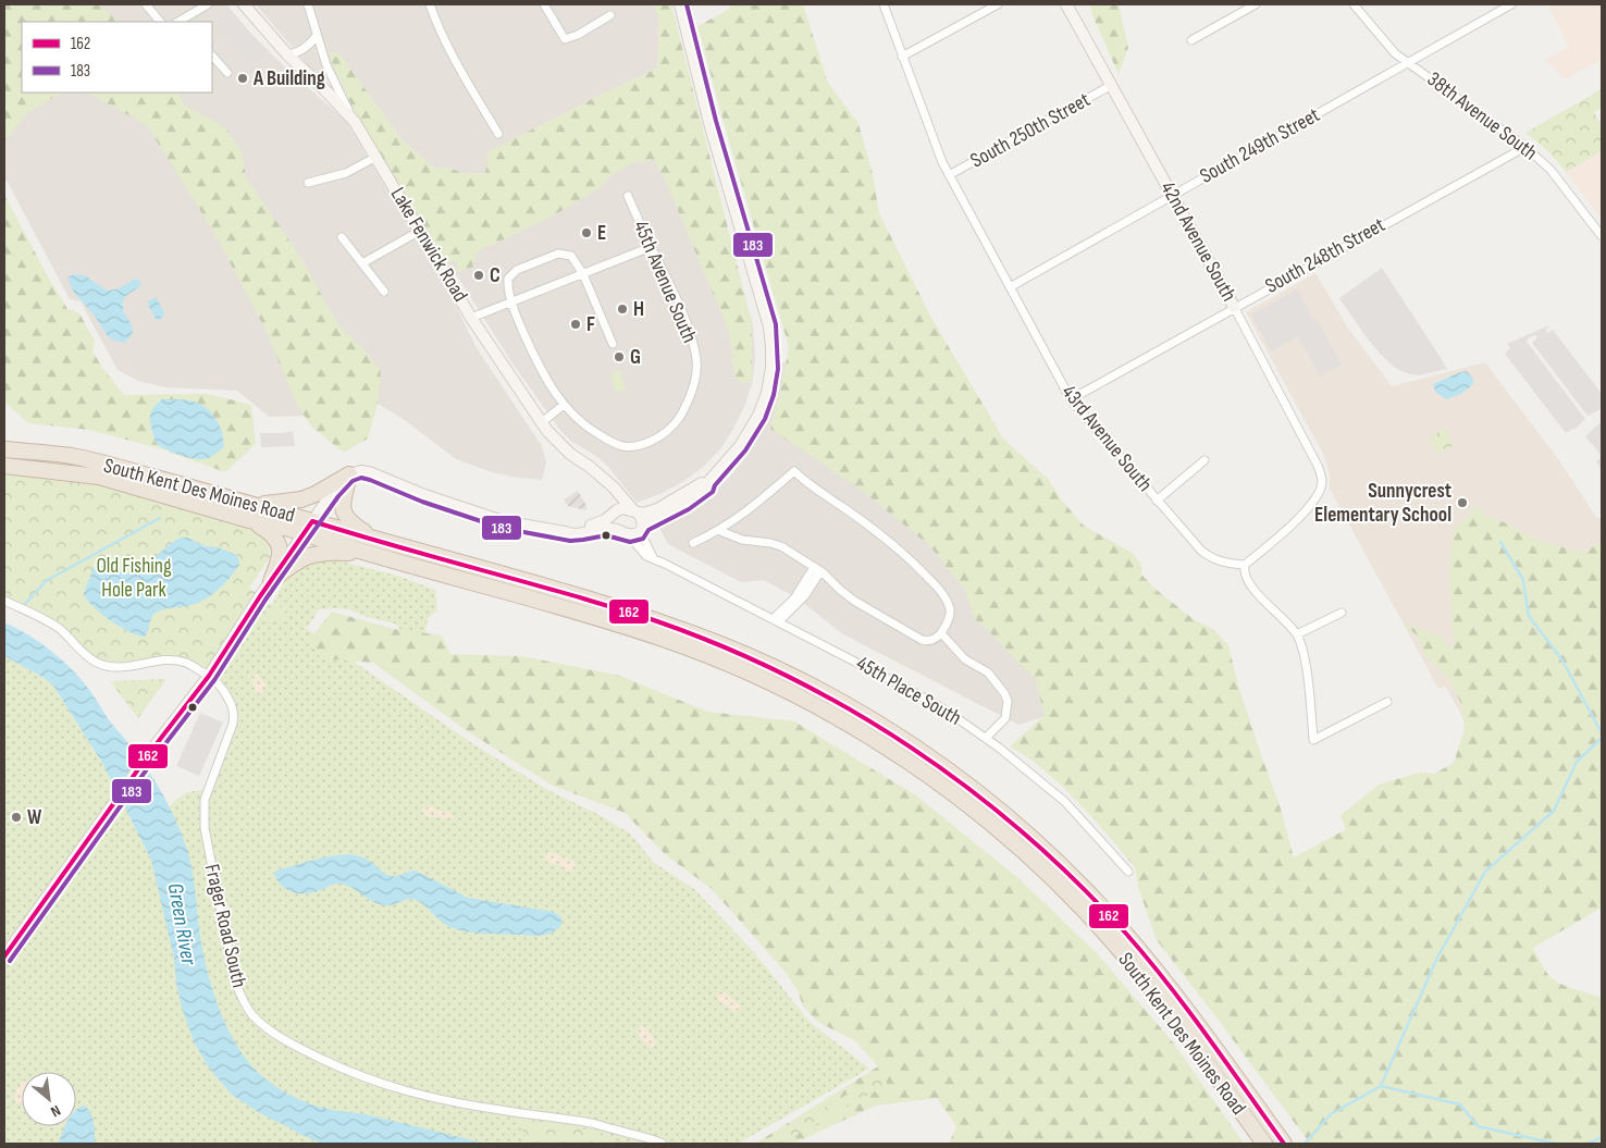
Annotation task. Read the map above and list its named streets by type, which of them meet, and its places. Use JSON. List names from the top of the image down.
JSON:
{
  "streets": {
    "highway": ["South Kent Des Moines Road"],
    "main road": ["42nd Avenue South", "Lake Fenwick Road"],
    "street": [
      "38th Avenue South",
      "South 250th Street",
      "South 249th Street",
      "South 248th Street",
      "45th Avenue South",
      "43rd Avenue South",
      "45th Place South",
      "Frager Road South"
    ]
  },
  "crossings": [
    ["38th Avenue South", "South 249th Street"],
    ["38th Avenue South", "South 248th Street"],
    ["South 250th Street", "42nd Avenue South"],
    ["South 250th Street", "43rd Avenue South"],
    ["South 249th Street", "42nd Avenue South"],
    ["South 249th Street", "43rd Avenue South"],
    ["42nd Avenue South", "South 248th Street"],
    ["42nd Avenue South", "43rd Avenue South"],
    ["Lake Fenwick Road", "45th Place South"],
    ["South 248th Street", "43rd Avenue South"]
  ],
  "water": ["Green River"],
  "parks": ["Old Fishing Hole Park"],
  "places": [
    "A Building",
    "E",
    "C",
    "H",
    "F",
    "G",
    "Sunnycrest Elementary School",
    "W"
  ],
  "lines": ["transit line 183", "transit line 162"],
  "legend": ["162", "183"],
  "north": "bottom right"
}
